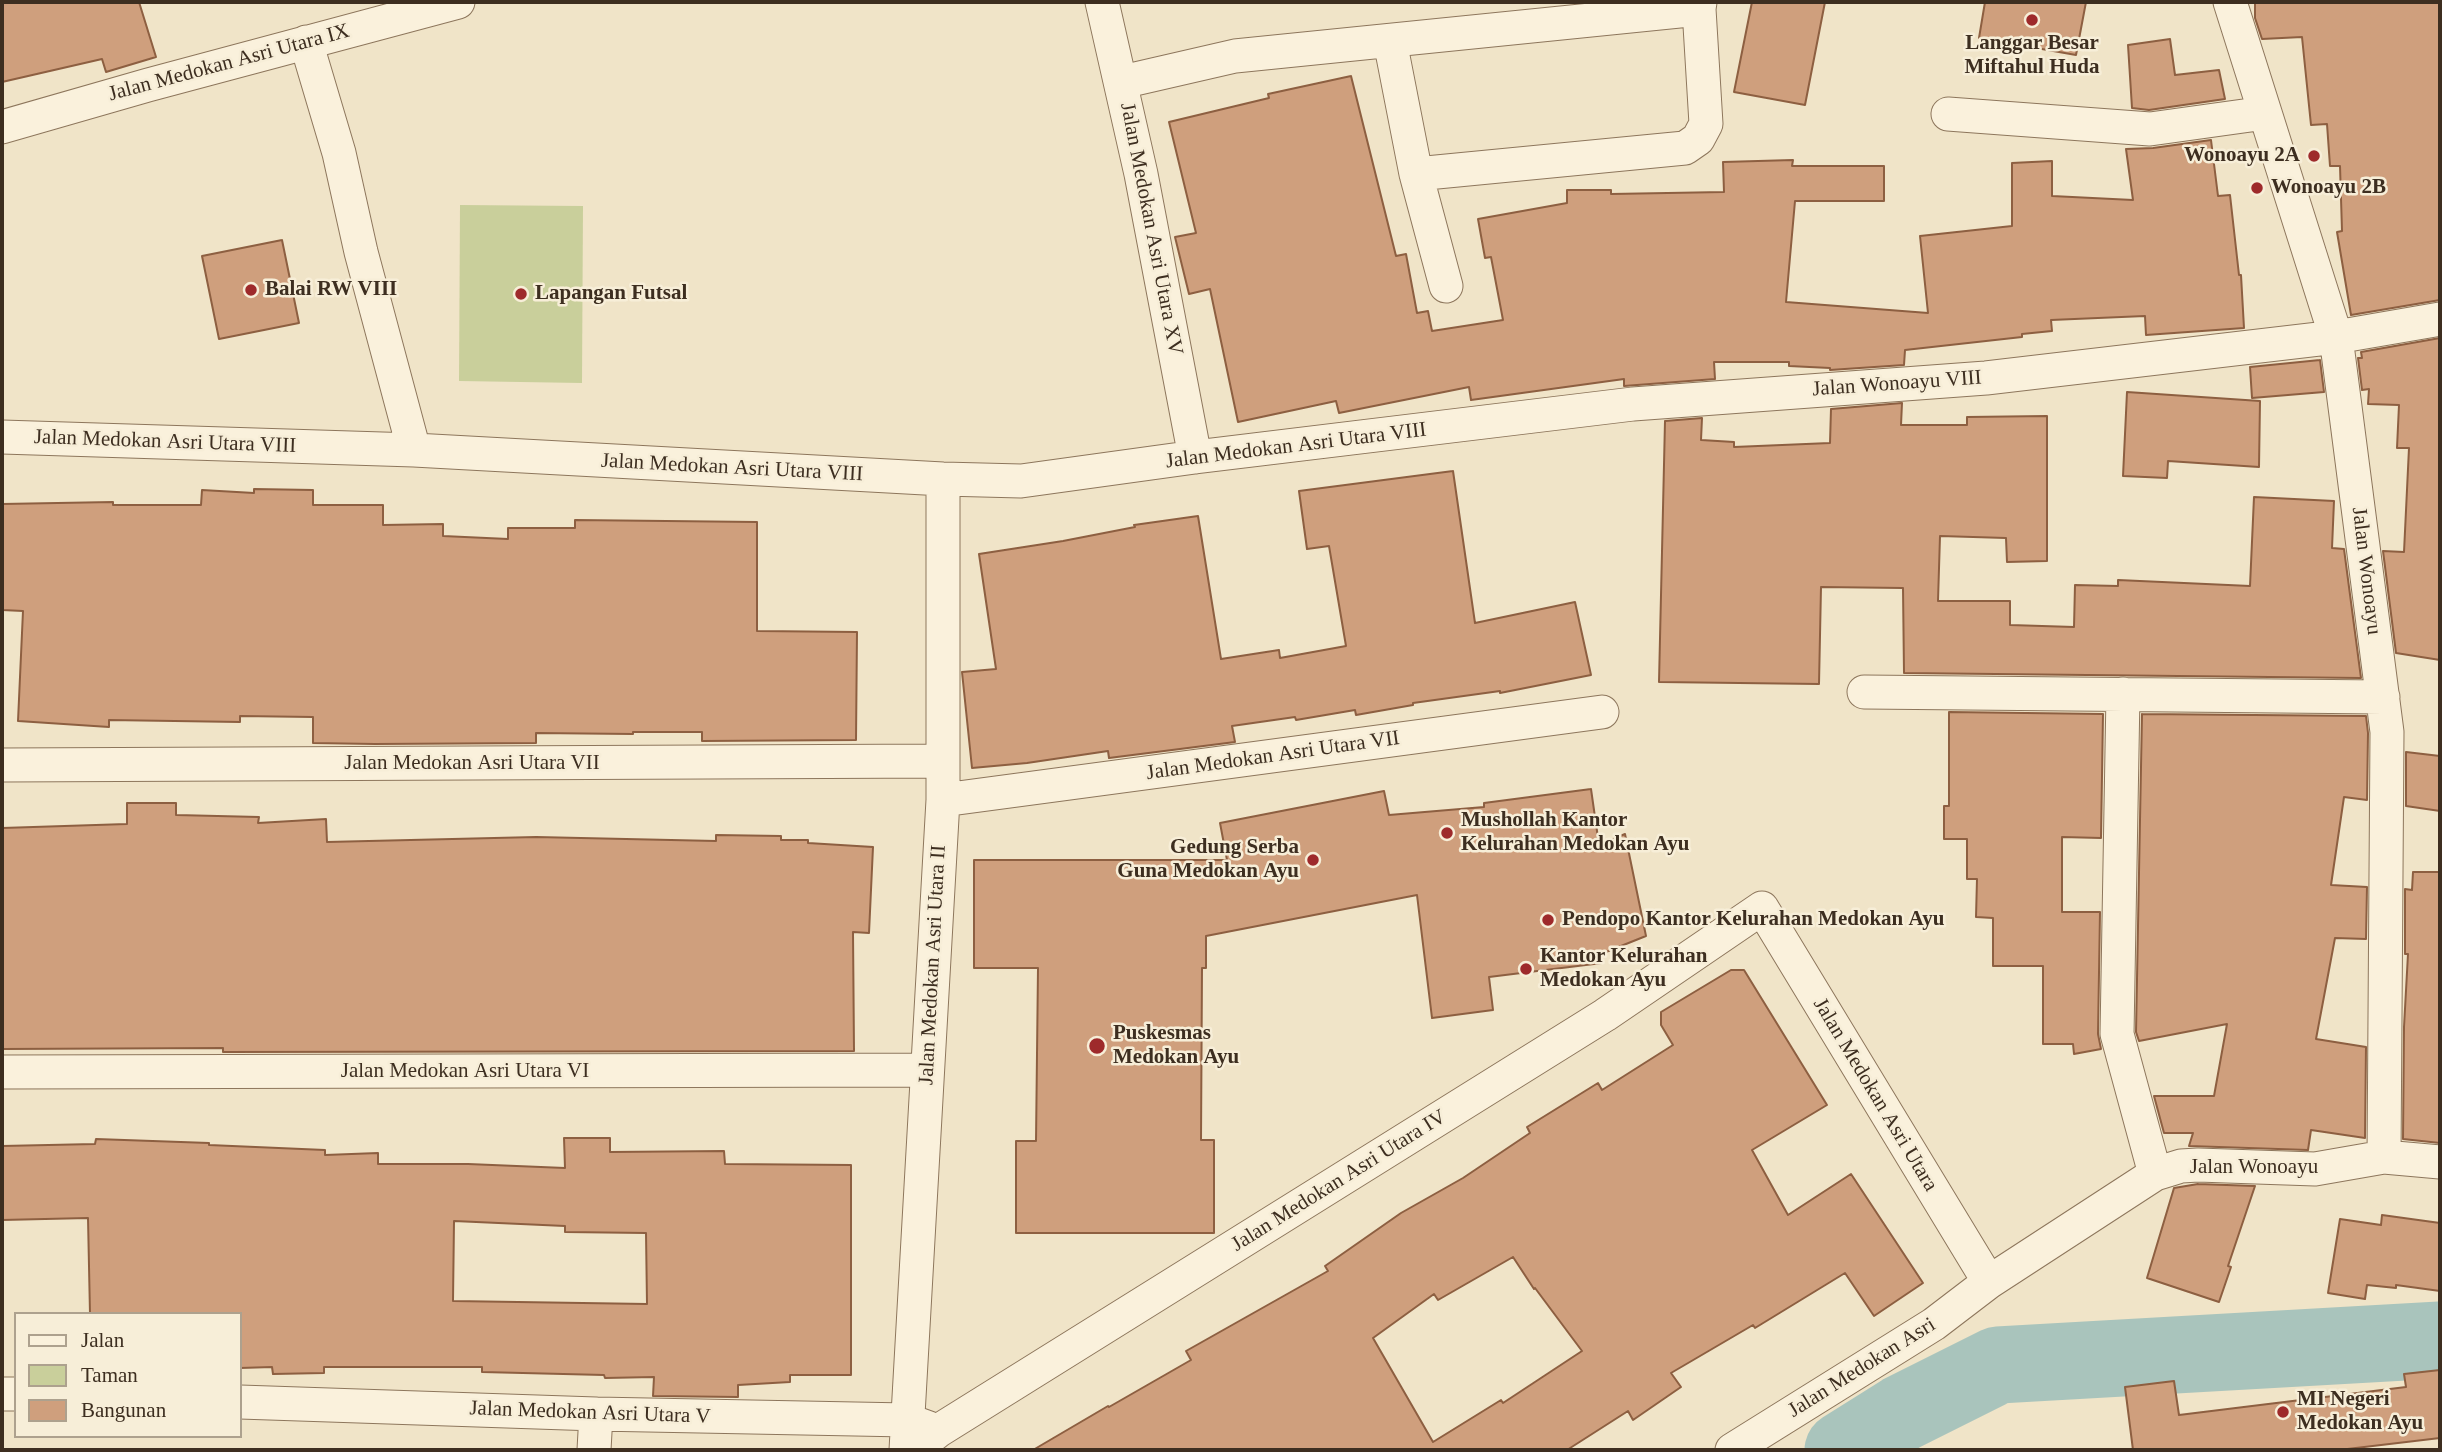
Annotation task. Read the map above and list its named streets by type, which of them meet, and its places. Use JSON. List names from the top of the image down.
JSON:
{
  "streets": {
    "street": [
      "Jalan Medokan Asri Utara IX",
      "Jalan Medokan Asri Utara XV",
      "Jalan Wonoayu VIII",
      "Jalan Medokan Asri Utara VIII",
      "Jalan Wonoayu",
      "Jalan Medokan Asri Utara VII",
      "Jalan Medokan Asri Utara II",
      "Jalan Medokan Asri Utara VI",
      "Jalan Medokan Asri Utara",
      "Jalan Medokan Asri Utara IV",
      "Jalan Medokan Asri",
      "Jalan Medokan Asri Utara V"
    ]
  },
  "crossings": [
    ["Jalan Medokan Asri Utara XV", "Jalan Medokan Asri Utara VIII"],
    ["Jalan Wonoayu VIII", "Jalan Medokan Asri Utara VIII"],
    ["Jalan Wonoayu VIII", "Jalan Wonoayu"],
    ["Jalan Medokan Asri Utara VIII", "Jalan Medokan Asri Utara II"],
    ["Jalan Wonoayu", "Jalan Medokan Asri Utara"],
    ["Jalan Wonoayu", "Jalan Medokan Asri"],
    ["Jalan Medokan Asri Utara VII", "Jalan Medokan Asri Utara II"],
    ["Jalan Medokan Asri Utara II", "Jalan Medokan Asri Utara VI"],
    ["Jalan Medokan Asri Utara II", "Jalan Medokan Asri Utara IV"],
    ["Jalan Medokan Asri Utara II", "Jalan Medokan Asri Utara V"],
    ["Jalan Medokan Asri Utara", "Jalan Medokan Asri Utara IV"],
    ["Jalan Medokan Asri Utara", "Jalan Medokan Asri"],
    ["Jalan Medokan Asri Utara IV", "Jalan Medokan Asri Utara V"]
  ],
  "places": [
    "Langgar Besar Miftahul Huda",
    "Wonoayu 2A",
    "Wonoayu 2B",
    "Balai RW VIII",
    "Lapangan Futsal",
    "Mushollah Kantor Kelurahan Medokan Ayu",
    "Gedung Serba Guna Medokan Ayu",
    "Pendopo Kantor Kelurahan Medokan Ayu",
    "Kantor Kelurahan Medokan Ayu",
    "Puskesmas Medokan Ayu",
    "MI Negeri Medokan Ayu"
  ],
  "legend": ["Jalan", "Taman", "Bangunan"]
}
